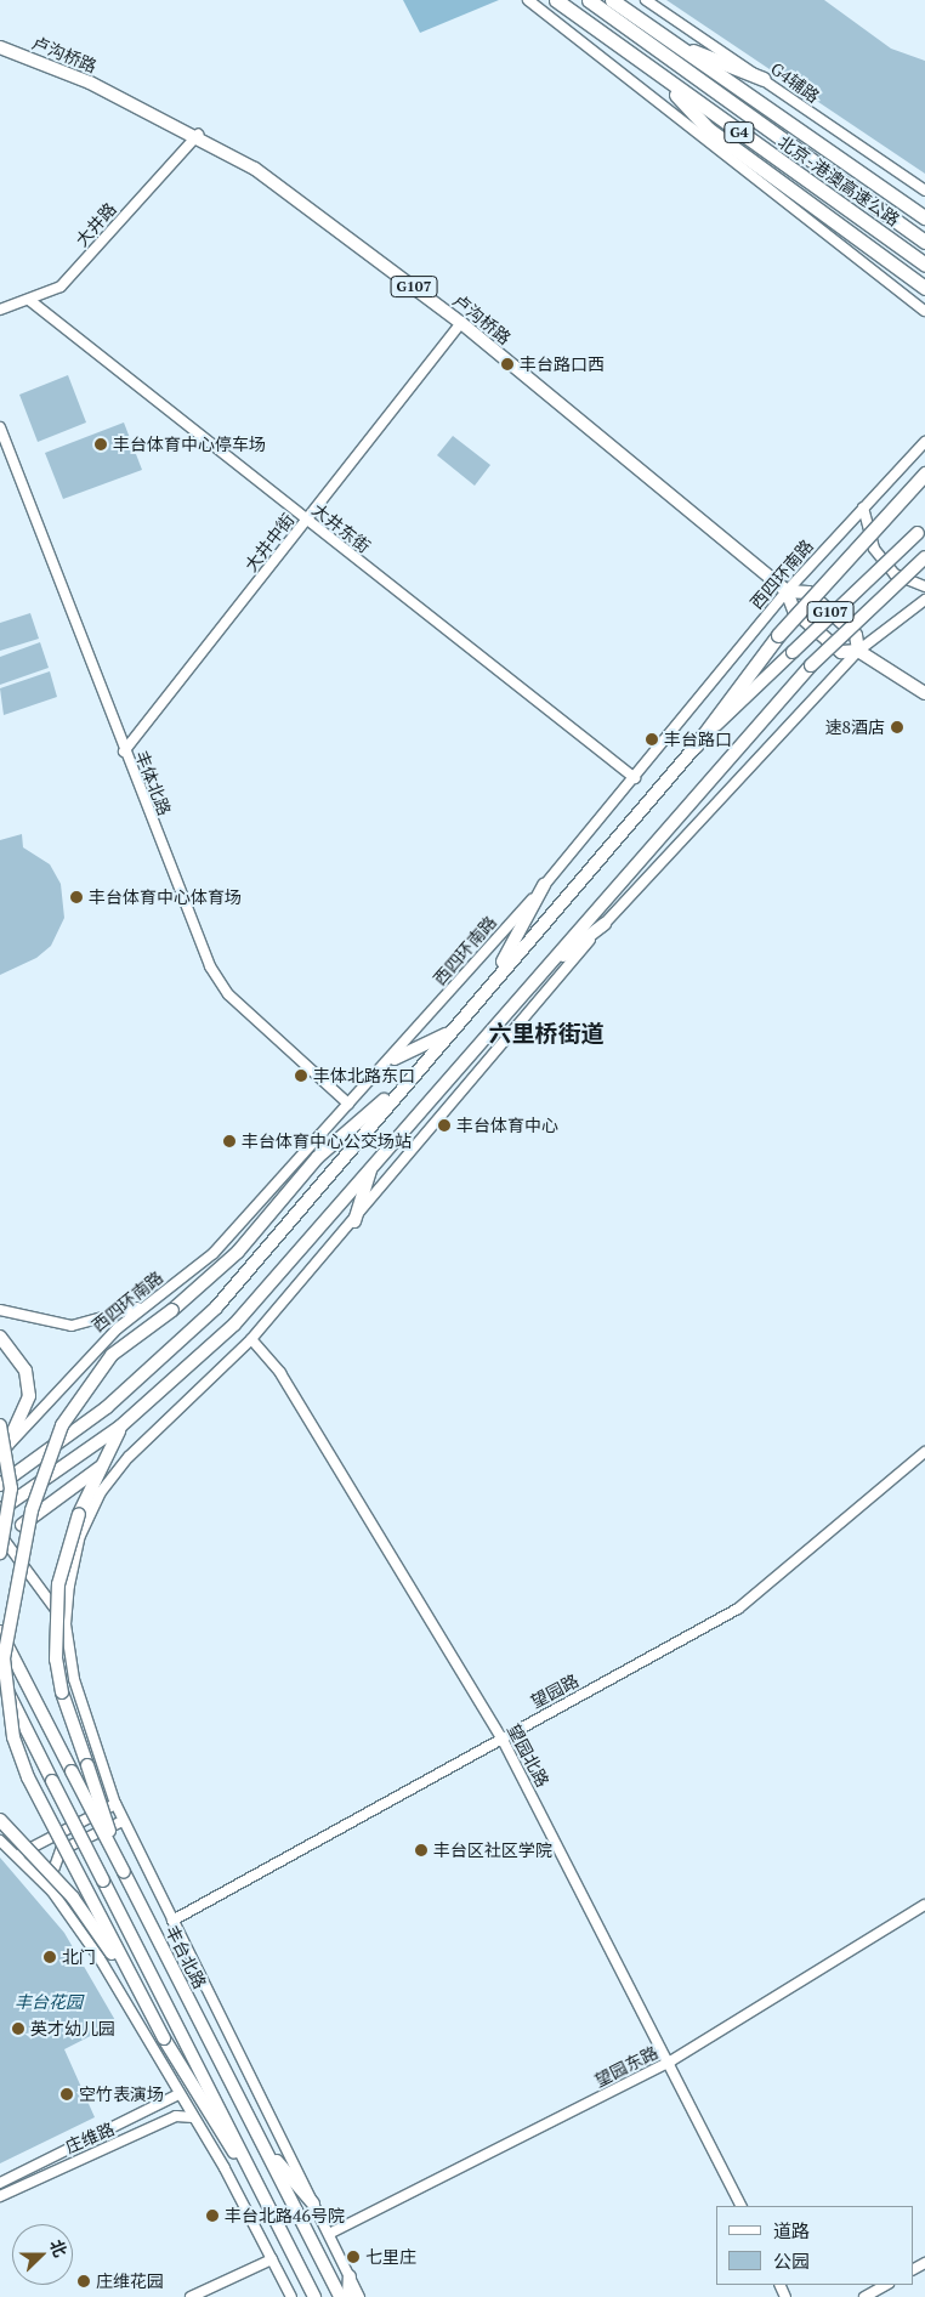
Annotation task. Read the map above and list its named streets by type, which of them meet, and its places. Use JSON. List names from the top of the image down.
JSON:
{
  "streets": {
    "highway": [
      "卢沟桥路",
      "G4",
      "北京-港澳高速公路",
      "G107",
      "丰台北路"
    ],
    "street": [
      "G4辅路",
      "大井路",
      "大井东街",
      "大井中街",
      "西四环南路",
      "丰体北路",
      "望园路",
      "望园北路",
      "望园东路",
      "庄维路"
    ]
  },
  "crossings": [
    ["卢沟桥路", "大井路"],
    ["卢沟桥路", "G107"],
    ["卢沟桥路", "大井中街"],
    ["卢沟桥路", "西四环南路"],
    ["大井路", "大井东街"],
    ["G107", "西四环南路"],
    ["大井东街", "大井中街"],
    ["大井东街", "西四环南路"],
    ["大井中街", "丰体北路"],
    ["西四环南路", "丰体北路"],
    ["望园路", "望园北路"],
    ["望园路", "丰台北路"],
    ["望园北路", "望园东路"],
    ["丰台北路", "望园东路"]
  ],
  "districts": ["六里桥街道"],
  "parks": ["丰台花园"],
  "places": [
    "丰台路口西",
    "丰台体育中心停车场",
    "速8酒店",
    "丰台路口",
    "丰台体育中心体育场",
    "丰体北路东口",
    "丰台体育中心",
    "丰台体育中心公交场站",
    "丰台区社区学院",
    "北门",
    "英才幼儿园",
    "空竹表演场",
    "丰台北路46号院",
    "七里庄",
    "庄维花园"
  ],
  "legend": ["道路", "公园"],
  "north": "right"
}
